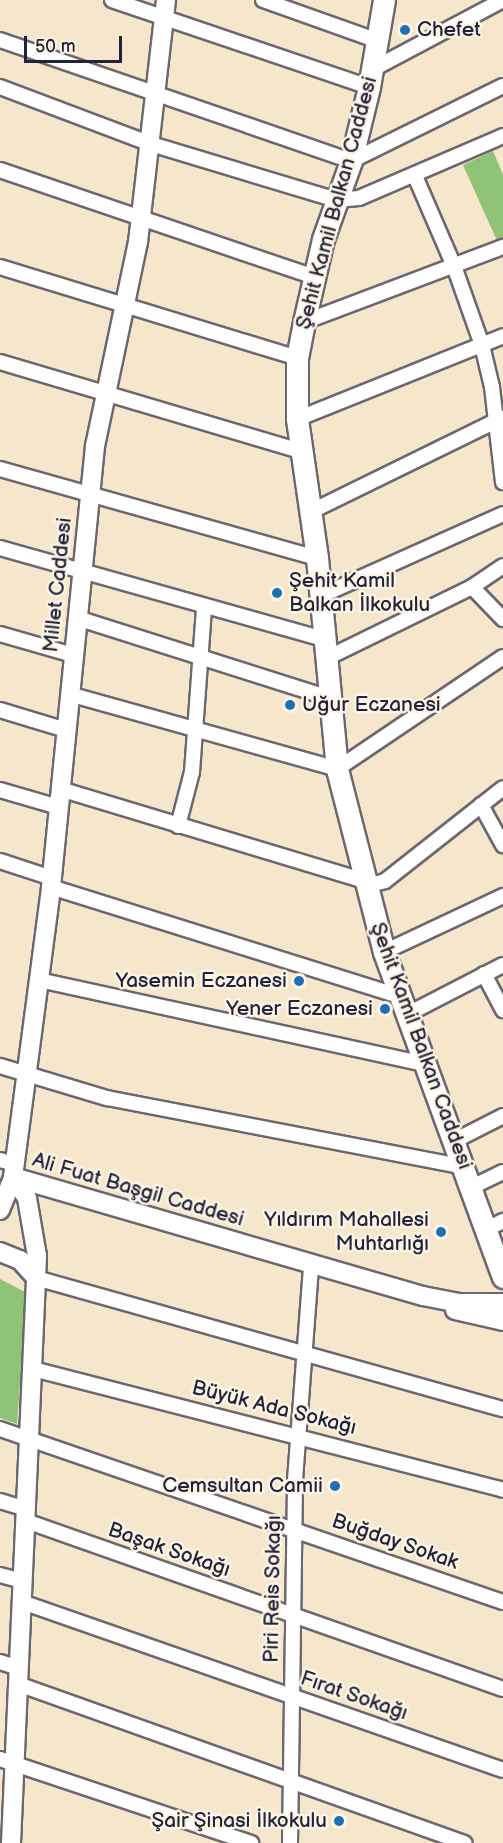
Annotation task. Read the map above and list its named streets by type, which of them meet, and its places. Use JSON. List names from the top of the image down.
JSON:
{
  "streets": {
    "main road": ["Şehit Kamil Balkan Caddesi", "Millet Caddesi", "Ali Fuat Başgil Caddesi"],
    "street": [
      "Büyük Ada Sokağı",
      "Buğday Sokak",
      "Başak Sokağı",
      "Piri Reis Sokağı",
      "Fırat Sokağı"
    ]
  },
  "crossings": [
    ["Millet Caddesi", "Ali Fuat Başgil Caddesi"],
    ["Ali Fuat Başgil Caddesi", "Piri Reis Sokağı"],
    ["Büyük Ada Sokağı", "Piri Reis Sokağı"],
    ["Buğday Sokak", "Piri Reis Sokağı"],
    ["Başak Sokağı", "Piri Reis Sokağı"],
    ["Piri Reis Sokağı", "Fırat Sokağı"]
  ],
  "places": [
    "Chefet",
    "Şehit Kamil Balkan İlkokulu",
    "Uğur Eczanesi",
    "Yasemin Eczanesi",
    "Yener Eczanesi",
    "Yıldırım Mahallesi Muhtarlığı",
    "Cemsultan Camii",
    "Şair Şinasi İlkokulu"
  ],
  "scale_bar": "50 m"
}
